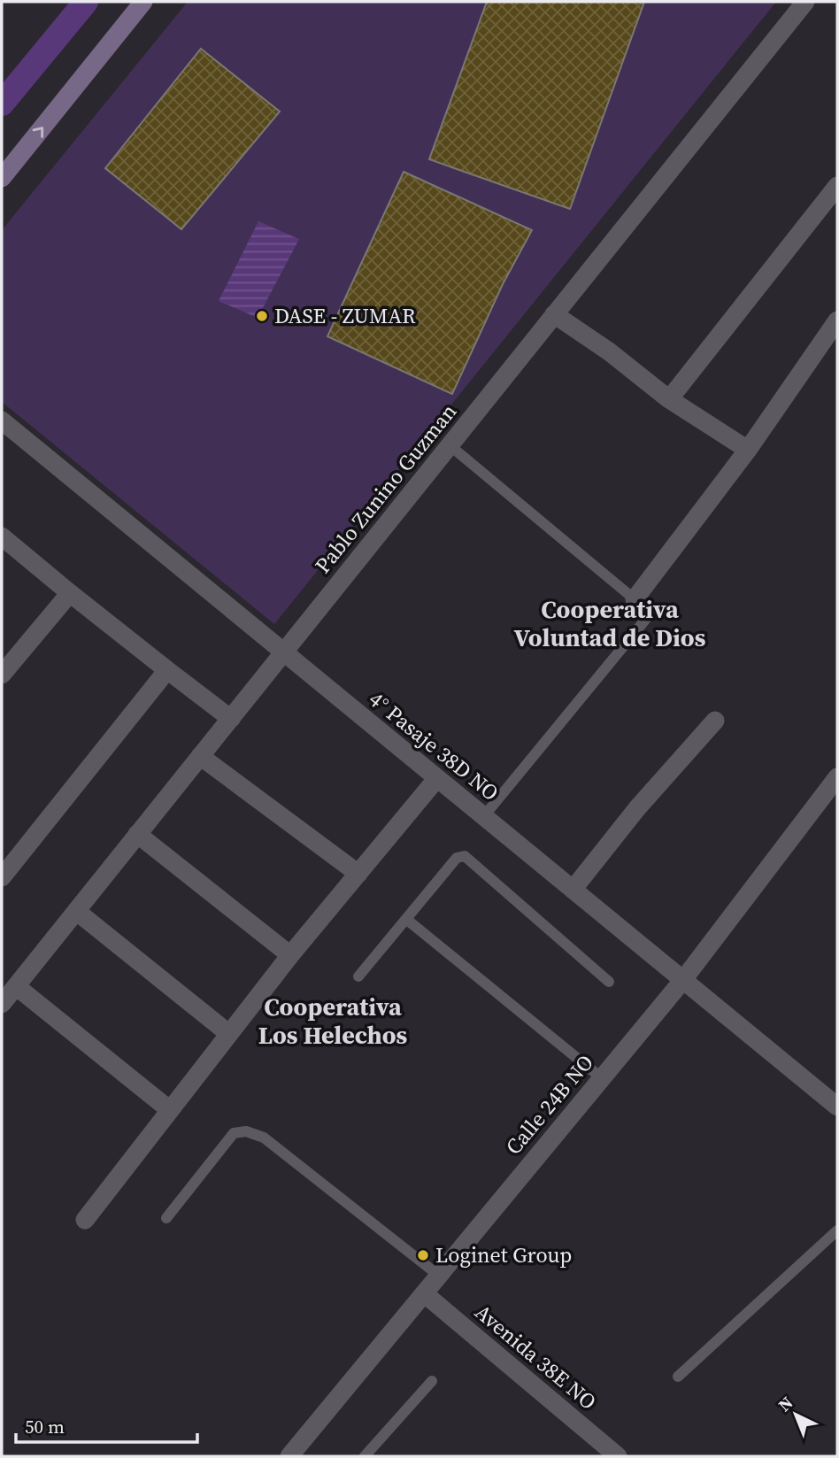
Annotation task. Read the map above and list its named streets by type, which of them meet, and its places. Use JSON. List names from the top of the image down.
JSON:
{
  "streets": {
    "street": [
      "Pablo Zunino Guzman",
      "4° Pasaje 38D NO",
      "Calle 24B NO",
      "Avenida 38E NO"
    ]
  },
  "crossings": [
    ["Pablo Zunino Guzman", "4° Pasaje 38D NO"],
    ["4° Pasaje 38D NO", "Calle 24B NO"],
    ["Calle 24B NO", "Avenida 38E NO"]
  ],
  "districts": ["Cooperativa Voluntad de Dios", "Cooperativa Los Helechos"],
  "places": ["DASE - ZUMAR", "Loginet Group"],
  "scale_bar": "50 m",
  "north": "top left"
}
